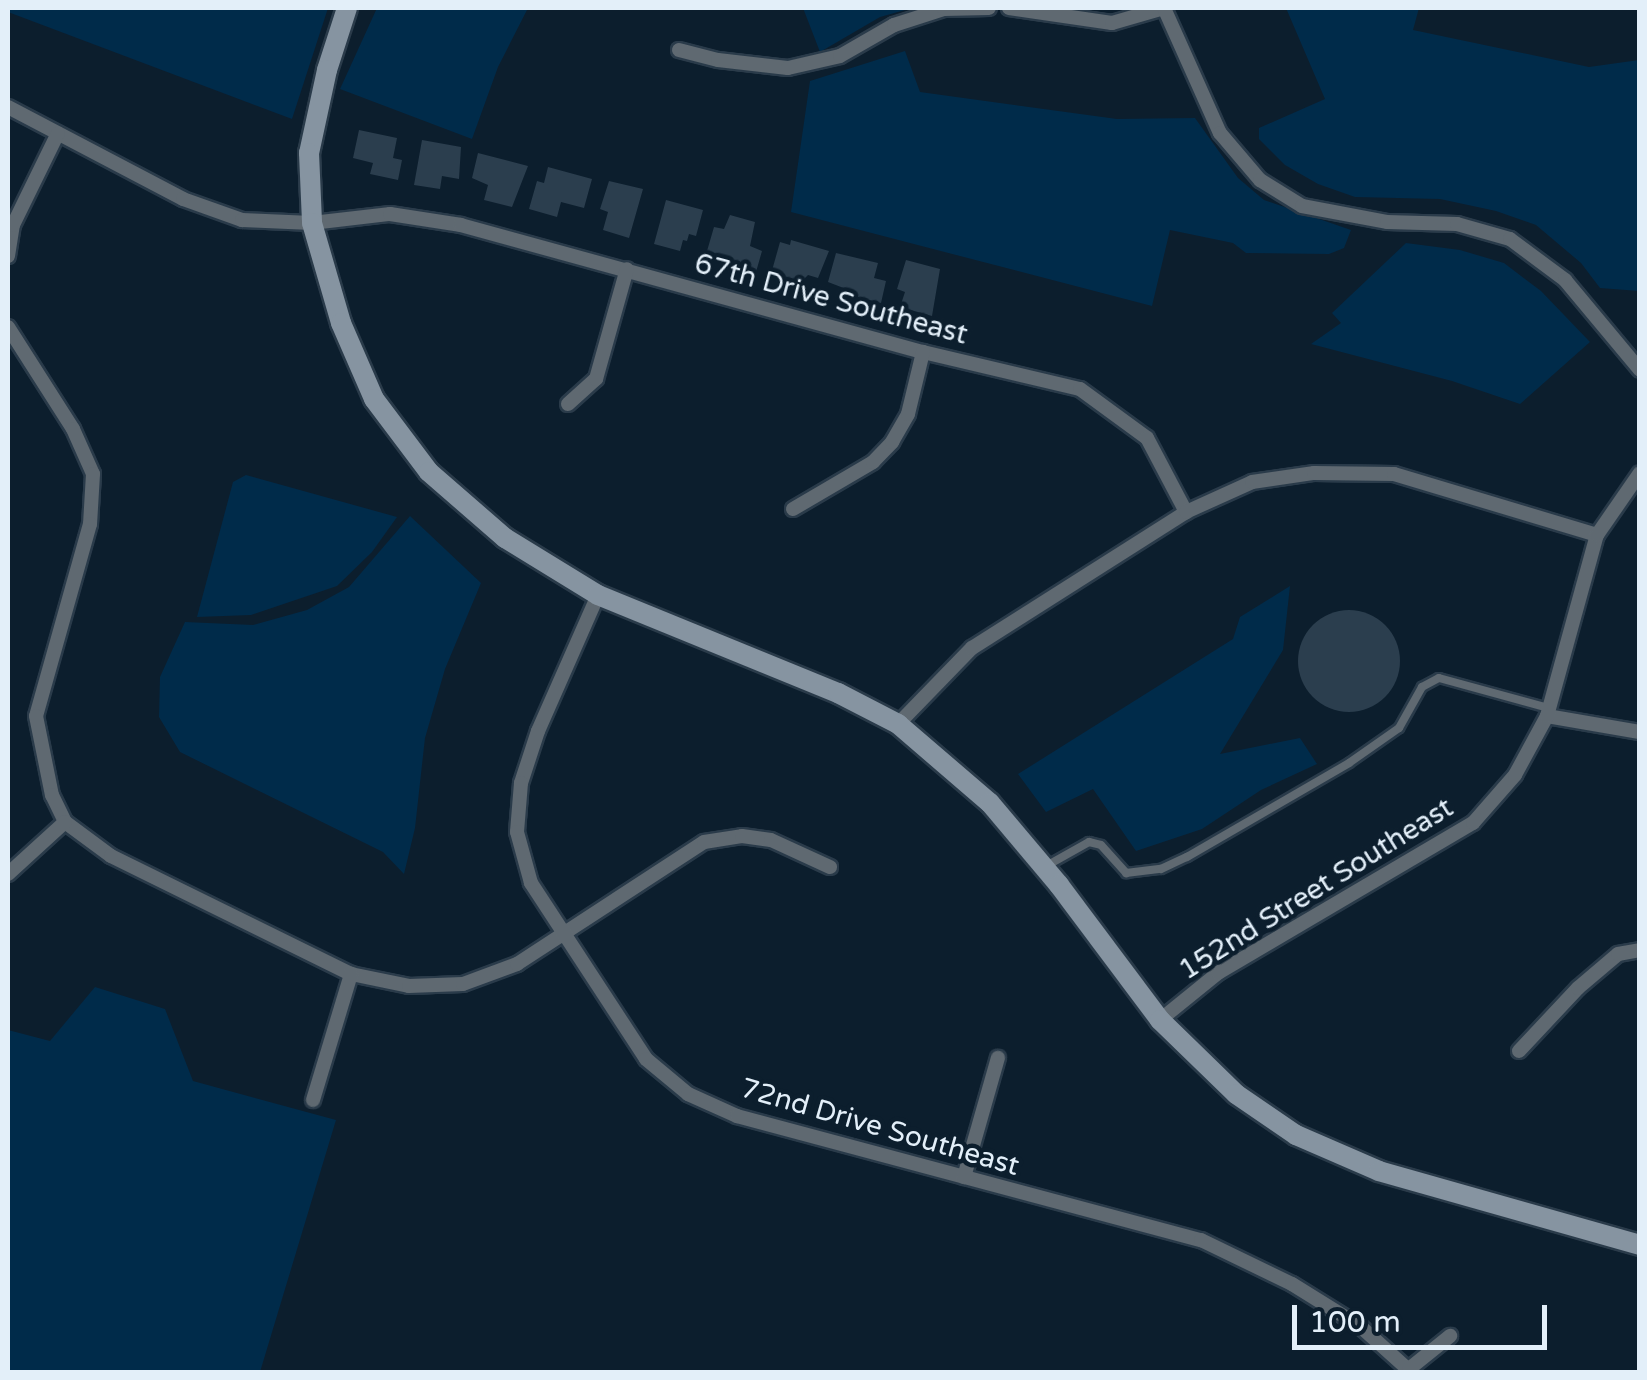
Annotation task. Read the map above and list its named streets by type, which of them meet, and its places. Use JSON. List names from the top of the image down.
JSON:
{
  "streets": {
    "street": ["67th Drive Southeast", "152nd Street Southeast", "72nd Drive Southeast"]
  },
  "scale_bar": "100 m"
}
